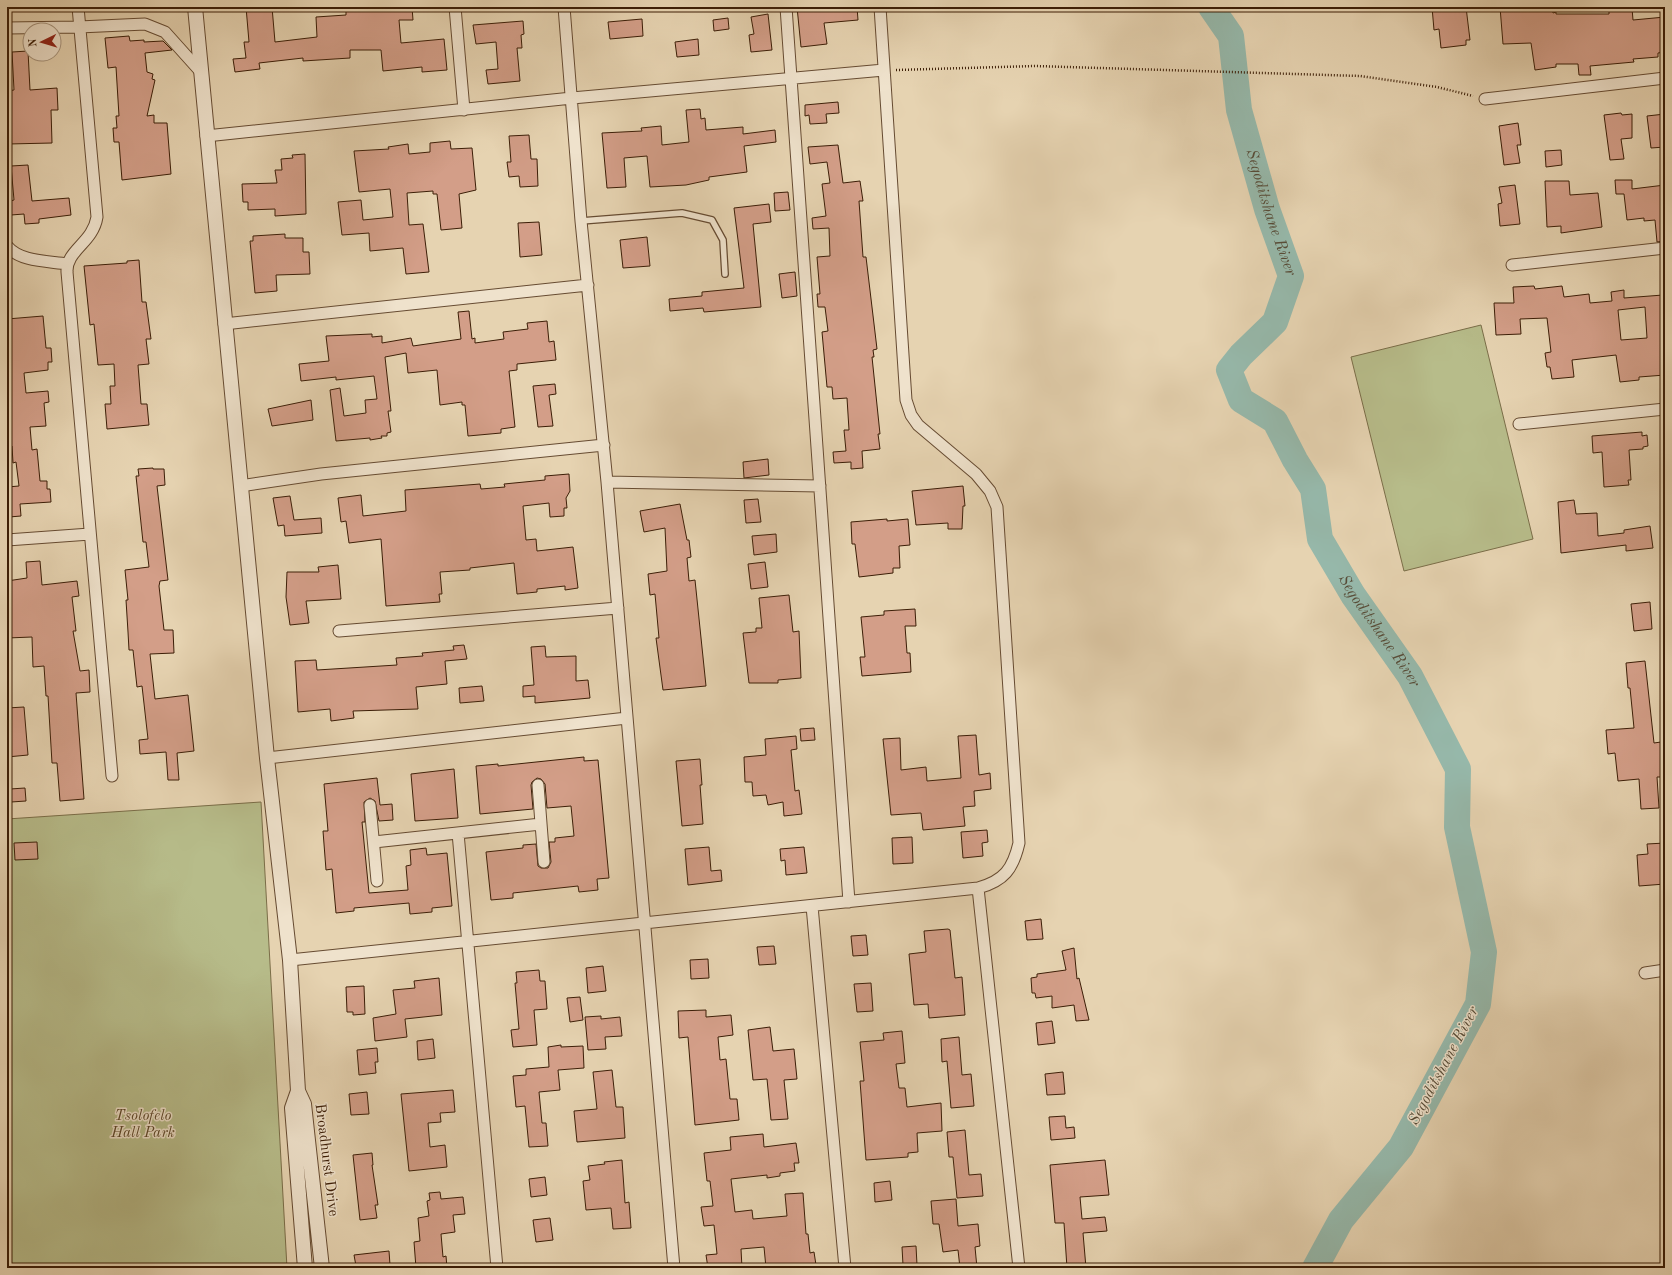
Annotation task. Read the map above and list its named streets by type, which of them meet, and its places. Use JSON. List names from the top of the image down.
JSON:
{
  "streets": {
    "street": ["Broadhurst Drive"]
  },
  "water": ["Segoditshane River"],
  "parks": ["Tsolofelo Hall Park"],
  "north": "left"
}
